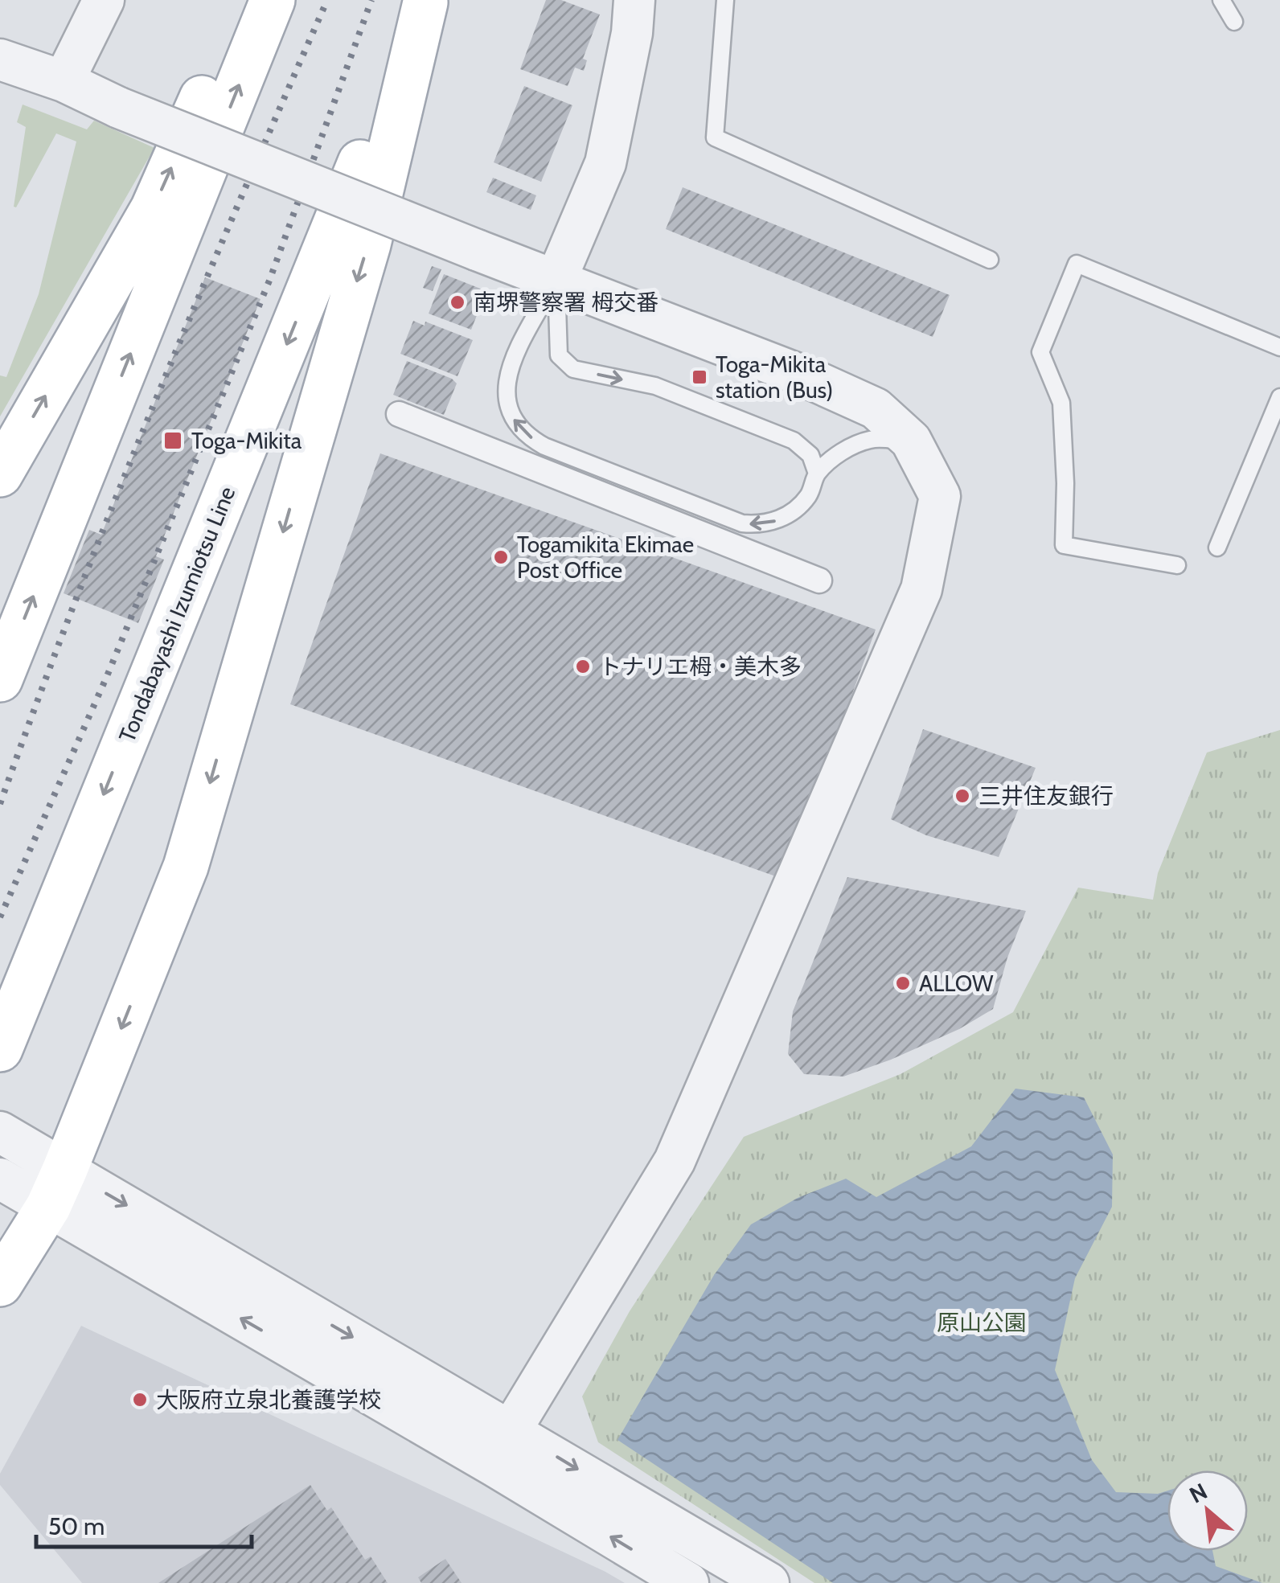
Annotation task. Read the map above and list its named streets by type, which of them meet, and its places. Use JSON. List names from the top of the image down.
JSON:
{
  "streets": {
    "main road": ["Tondabayashi Izumiotsu Line"]
  },
  "parks": ["原山公園"],
  "places": {
    "other": [
      "南堺警察署 栂交番",
      "Togamikita Ekimae Post Office",
      "トナリエ栂・美木多",
      "三井住友銀行",
      "ALLOW",
      "大阪府立泉北養護学校"
    ],
    "transit": ["Toga-Mikita station (Bus)", "Toga-Mikita"]
  },
  "scale_bar": "50 m",
  "north": "top left"
}
